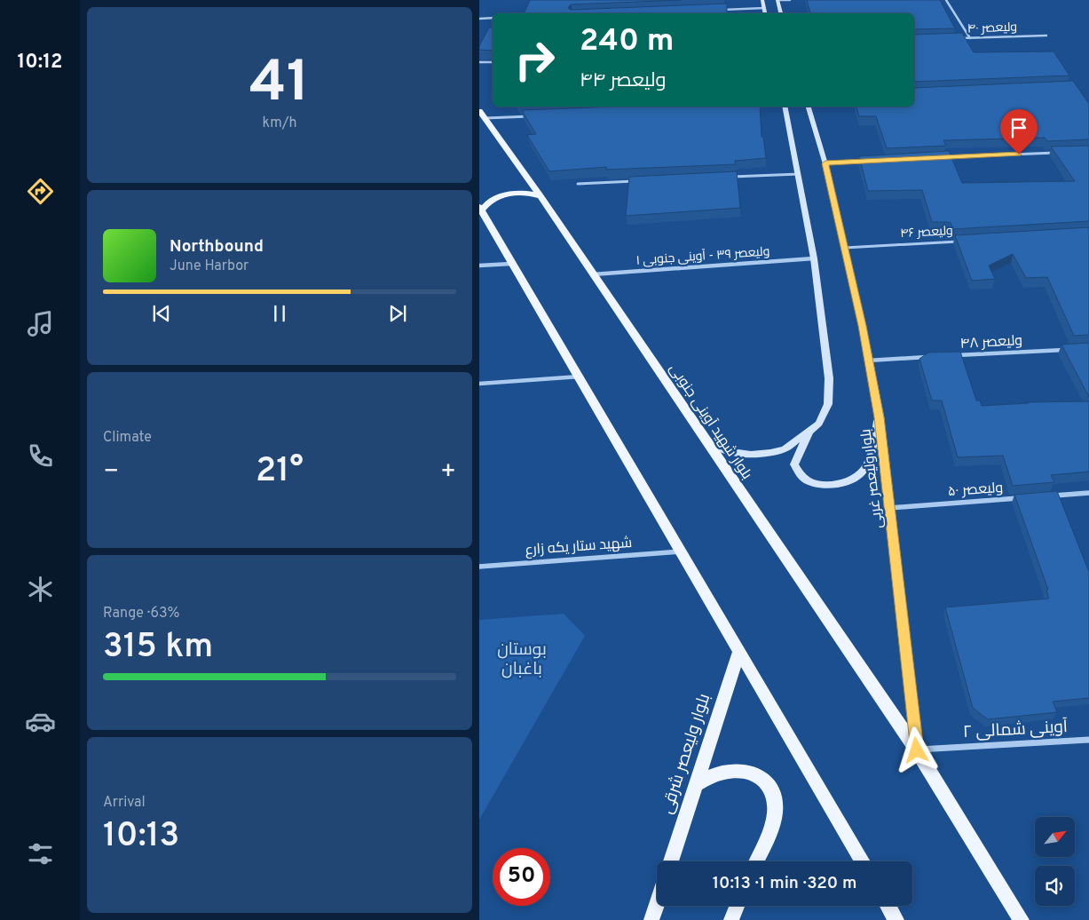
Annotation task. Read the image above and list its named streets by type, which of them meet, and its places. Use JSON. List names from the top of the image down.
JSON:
{
  "streets": {
    "main road": ["بلوار شهید آوینی جنوبی", "بلوار ولیعصر غربی", "بلوار ولیعصر شرقی"],
    "street": [
      "ولیعصر ۴۰",
      "ولیعصر ۴۶",
      "ولیعصر ۳۹ - آوینی جنوبی ۱",
      "ولیعصر ۴۸",
      "ولیعصر ۵۰",
      "شهید ستار یکه زارع",
      "آوینی شمالی ۲"
    ]
  },
  "crossings": [
    ["ولیعصر ۴۶", "بلوار ولیعصر غربی"],
    ["ولیعصر ۳۹ - آوینی جنوبی ۱", "بلوار شهید آوینی جنوبی"],
    ["بلوار شهید آوینی جنوبی", "بلوار ولیعصر غربی"],
    ["بلوار شهید آوینی جنوبی", "آوینی شمالی ۲"],
    ["بلوار ولیعصر غربی", "ولیعصر ۵۰"],
    ["بلوار ولیعصر غربی", "آوینی شمالی ۲"]
  ],
  "parks": ["بوستان باغبان"],
  "north": "top right",
  "page": {
    "tabs": "10:12",
    "tile": [
      ["41", "km/h"],
      "Climate",
      ["Range · 63%", "315 km"],
      ["Arrival", "10:13"]
    ],
    "turn": ["240 m", "ولیعصر ۴۴"],
    "song": ["Northbound", "June Harbor"],
    "heat": ["−", "21°", "+"],
    "limit": "50",
    "trip": "10:13 · 1 min · 320 m"
  }
}
